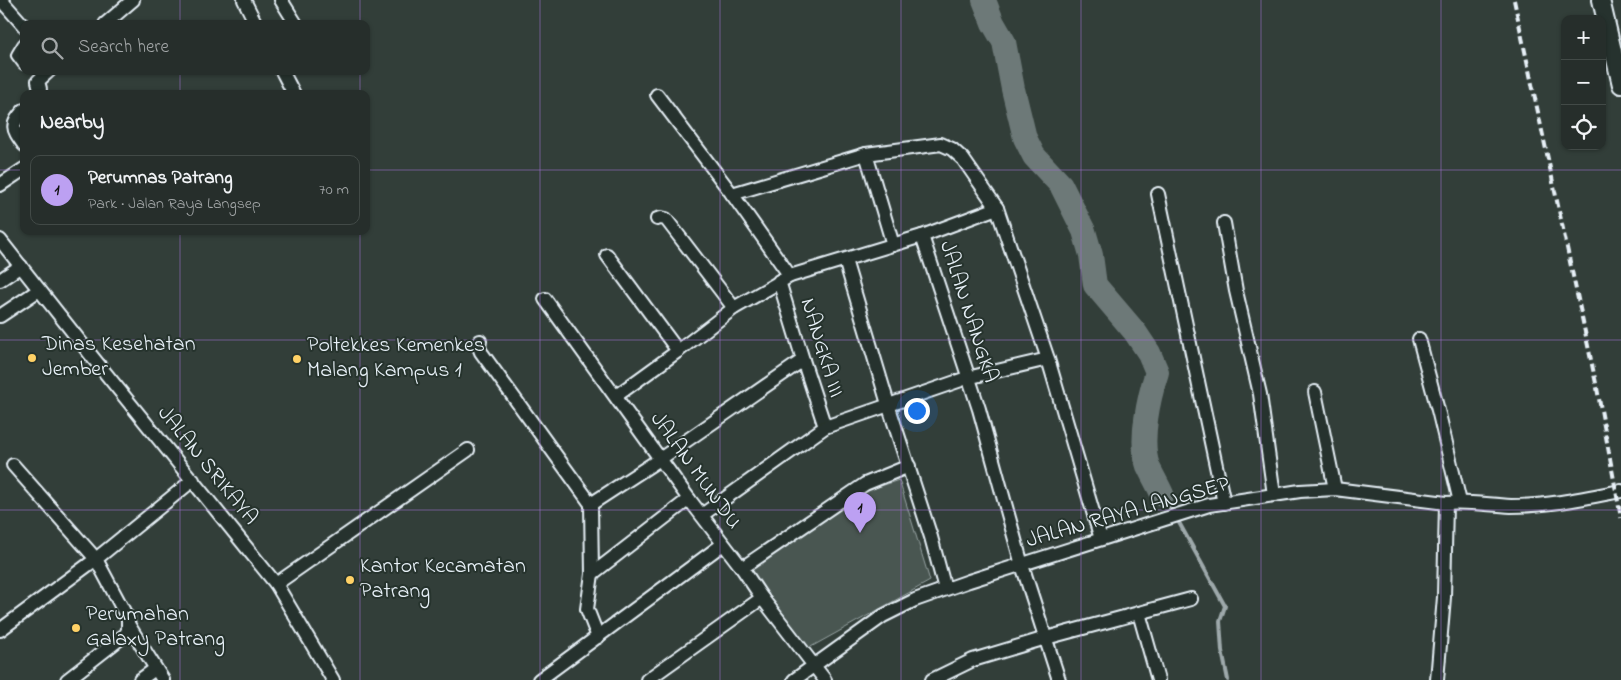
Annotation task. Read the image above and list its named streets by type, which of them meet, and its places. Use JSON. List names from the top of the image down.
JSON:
{
  "streets": {
    "street": [
      "JALAN NANGKA",
      "NANGKA III",
      "JALAN SRIKAYA",
      "JALAN MUNDU",
      "JALAN RAYA LANGSEP"
    ]
  },
  "crossings": [
    ["JALAN NANGKA", "NANGKA III"],
    ["JALAN NANGKA", "JALAN MUNDU"],
    ["JALAN NANGKA", "JALAN RAYA LANGSEP"],
    ["JALAN MUNDU", "JALAN RAYA LANGSEP"]
  ],
  "places": [
    "Dinas Kesehatan Jember",
    "Poltekkes Kemenkes Malang Kampus 1",
    "Kantor Kecamatan Patrang",
    "Perumahan Galaxy Patrang"
  ],
  "page": {
    "map_buttons": ["+", "−"],
    "search": "Search here",
    "heading": "Nearby",
    "list": [
      {
        "mark": "1",
        "name": "Perumnas Patrang",
        "note": "Park · Jalan Raya Langsep",
        "value": "70 m"
      }
    ],
    "pins": "1"
  }
}
